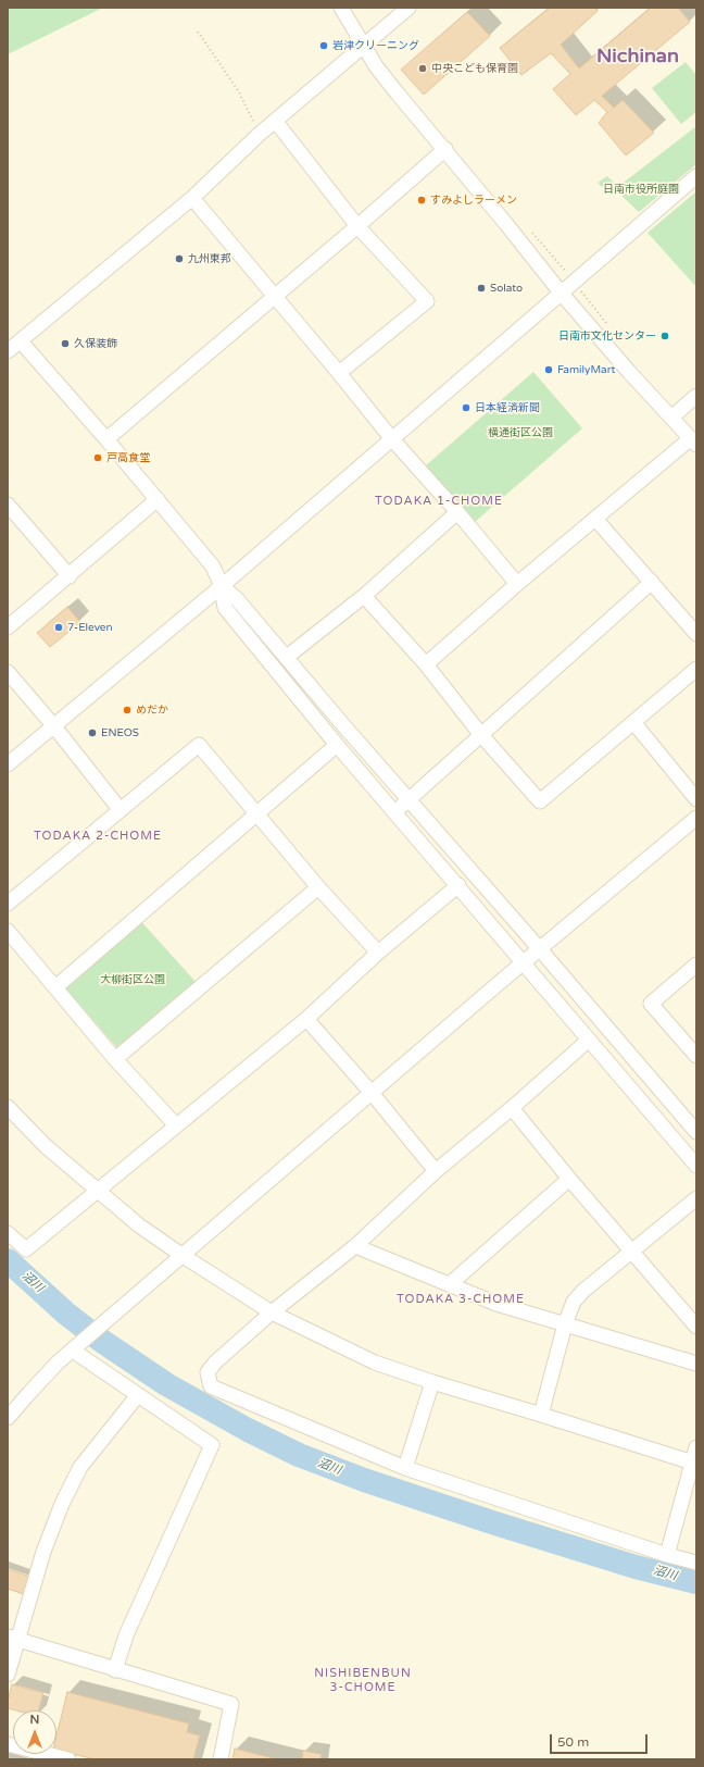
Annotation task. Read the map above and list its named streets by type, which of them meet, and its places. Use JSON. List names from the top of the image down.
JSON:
{
  "districts": [
    "Nichinan",
    "TODAKA 1-CHOME",
    "TODAKA 2-CHOME",
    "TODAKA 3-CHOME",
    "NISHIBENBUN 3-CHOME"
  ],
  "water": ["沼川"],
  "parks": ["日南市役所庭園", "横通街区公園", "大柳街区公園"],
  "places": [
    "岩津クリーニング",
    "中央こども保育園",
    "すみよしラーメン",
    "九州東邦",
    "Solato",
    "日南市文化センター",
    "久保装飾",
    "FamilyMart",
    "日本経済新聞",
    "戸高食堂",
    "7-Eleven",
    "めだか",
    "ENEOS"
  ],
  "scale_bar": "50 m",
  "north": "top"
}
